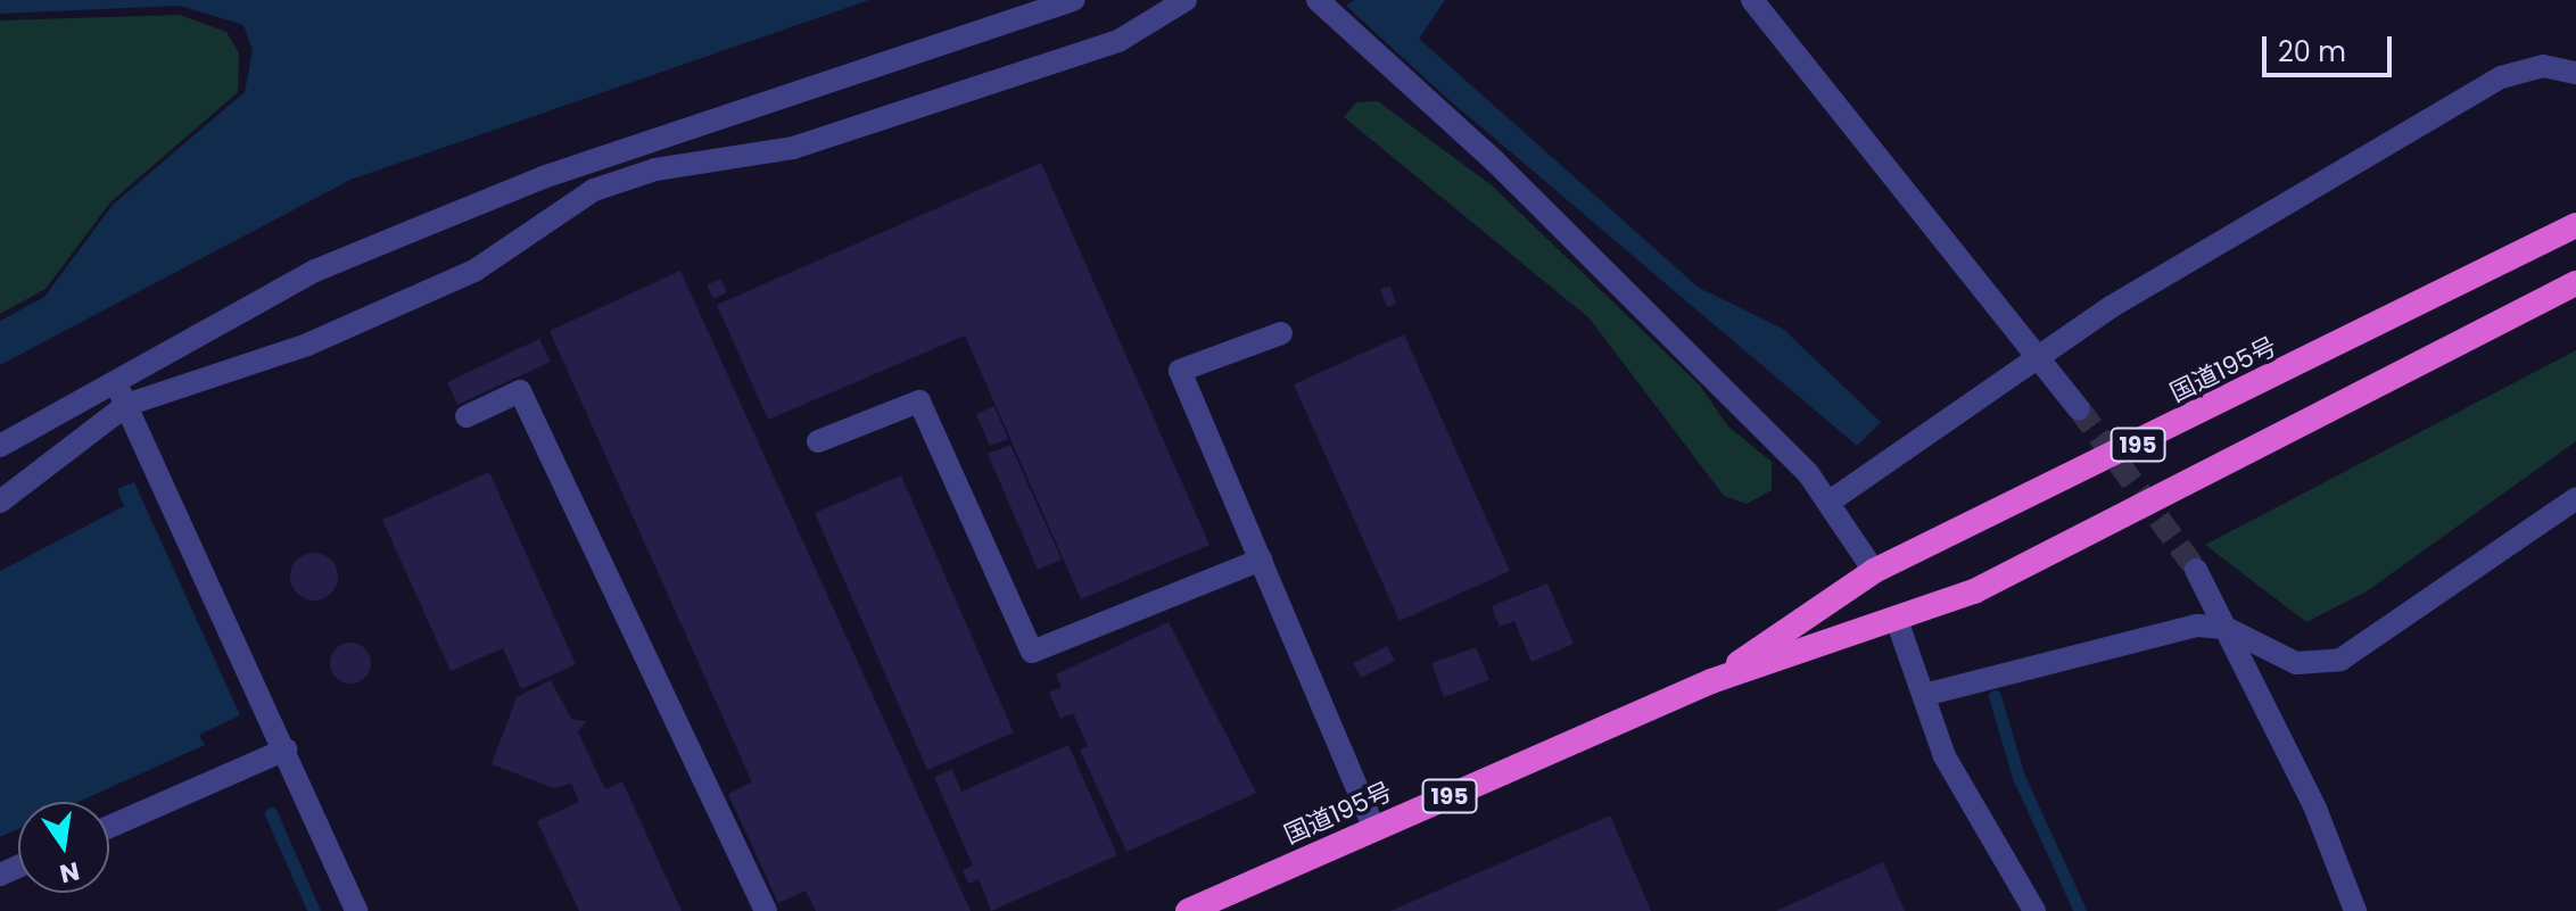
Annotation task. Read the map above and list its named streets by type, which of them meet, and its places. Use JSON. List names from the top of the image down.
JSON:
{
  "streets": {
    "highway": ["国道195号", "195"]
  },
  "scale_bar": "20 m",
  "north": "bottom"
}
